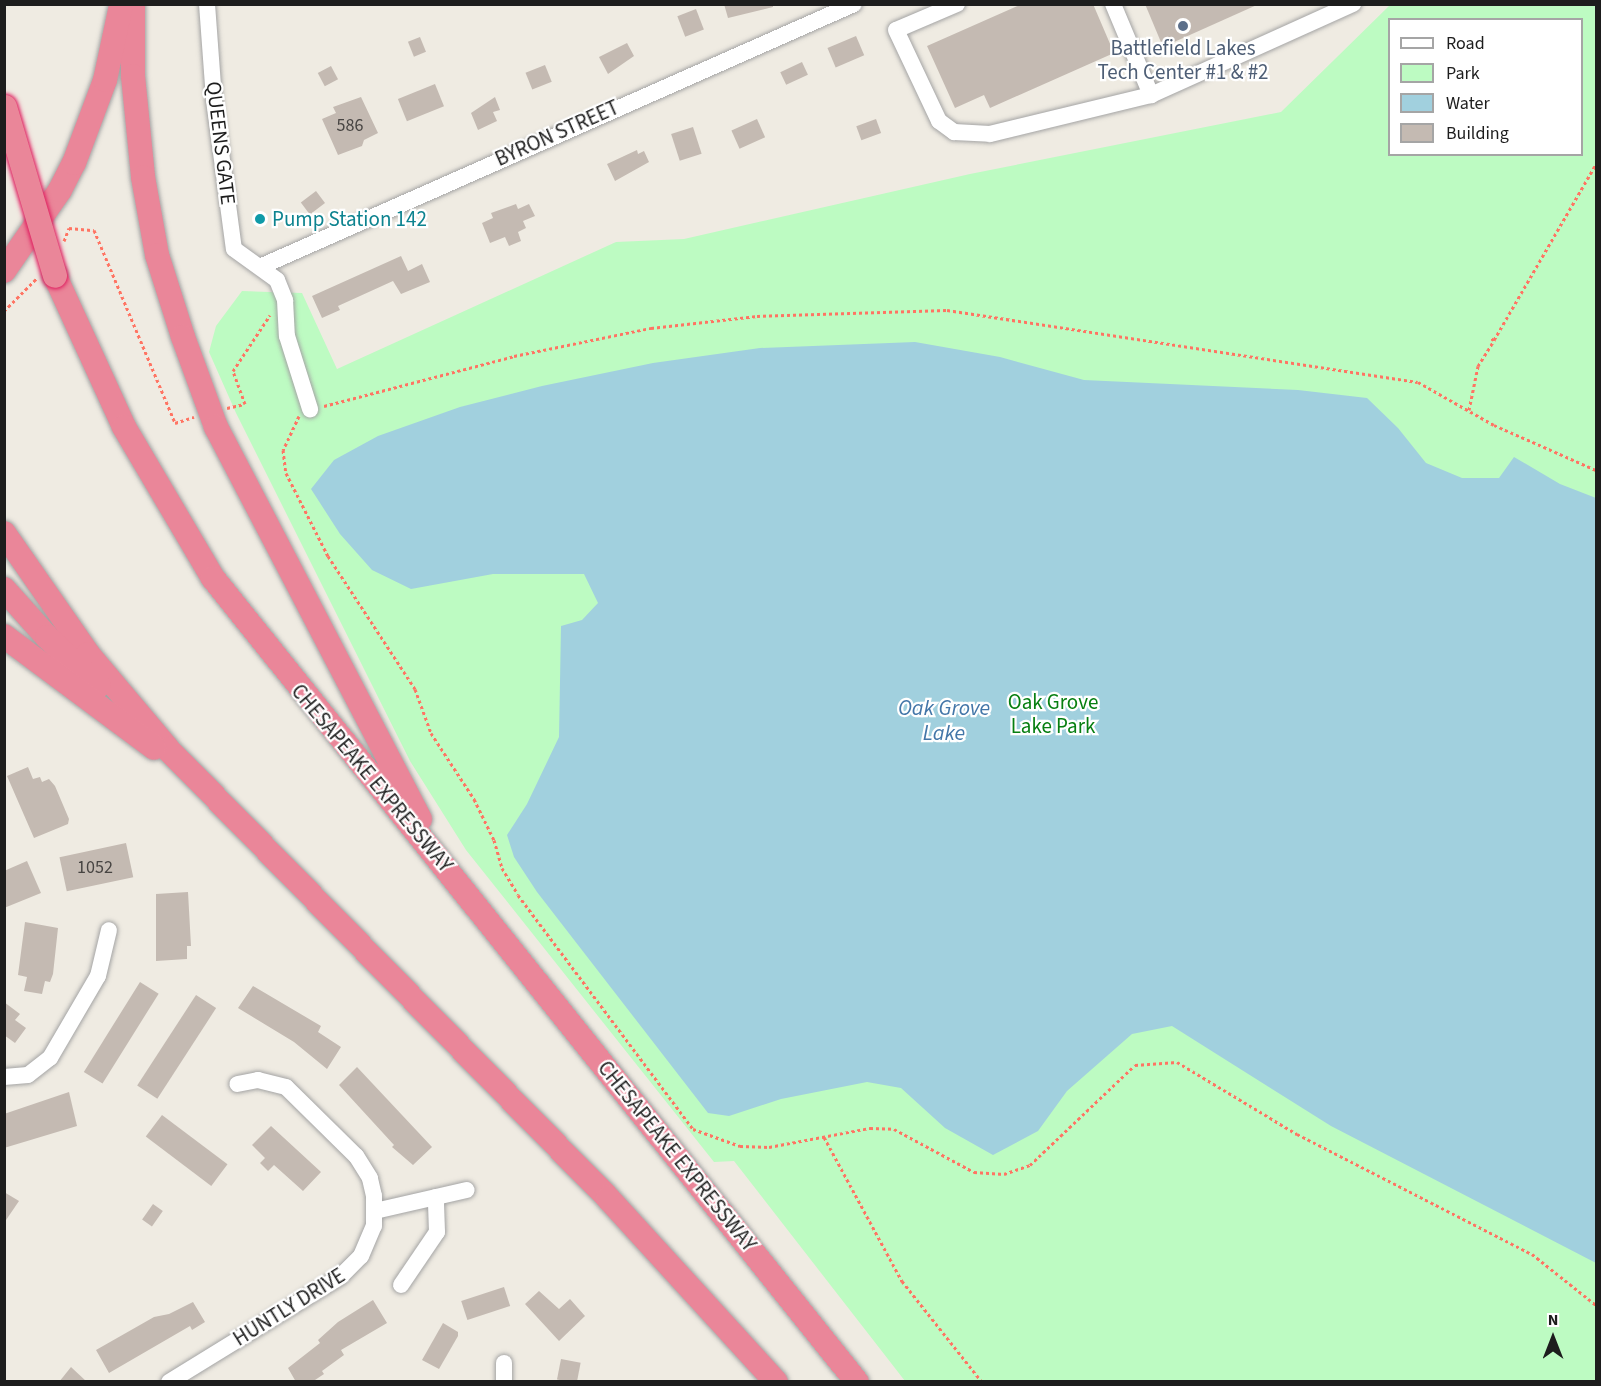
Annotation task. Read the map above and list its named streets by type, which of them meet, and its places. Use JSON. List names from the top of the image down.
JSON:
{
  "streets": {
    "highway": ["CHESAPEAKE EXPRESSWAY"],
    "street": ["BYRON STREET", "QUEENS GATE", "HUNTLY DRIVE"]
  },
  "crossings": [
    ["BYRON STREET", "QUEENS GATE"]
  ],
  "water": ["Oak Grove Lake"],
  "parks": ["Oak Grove Lake Park"],
  "places": ["Battlefield Lakes Tech Center #1 & #2", "Pump Station 142"],
  "house_numbers": ["586", "1052"],
  "legend": [
    "Road",
    "Park",
    "Water",
    "Building"
  ],
  "north": "top"
}
